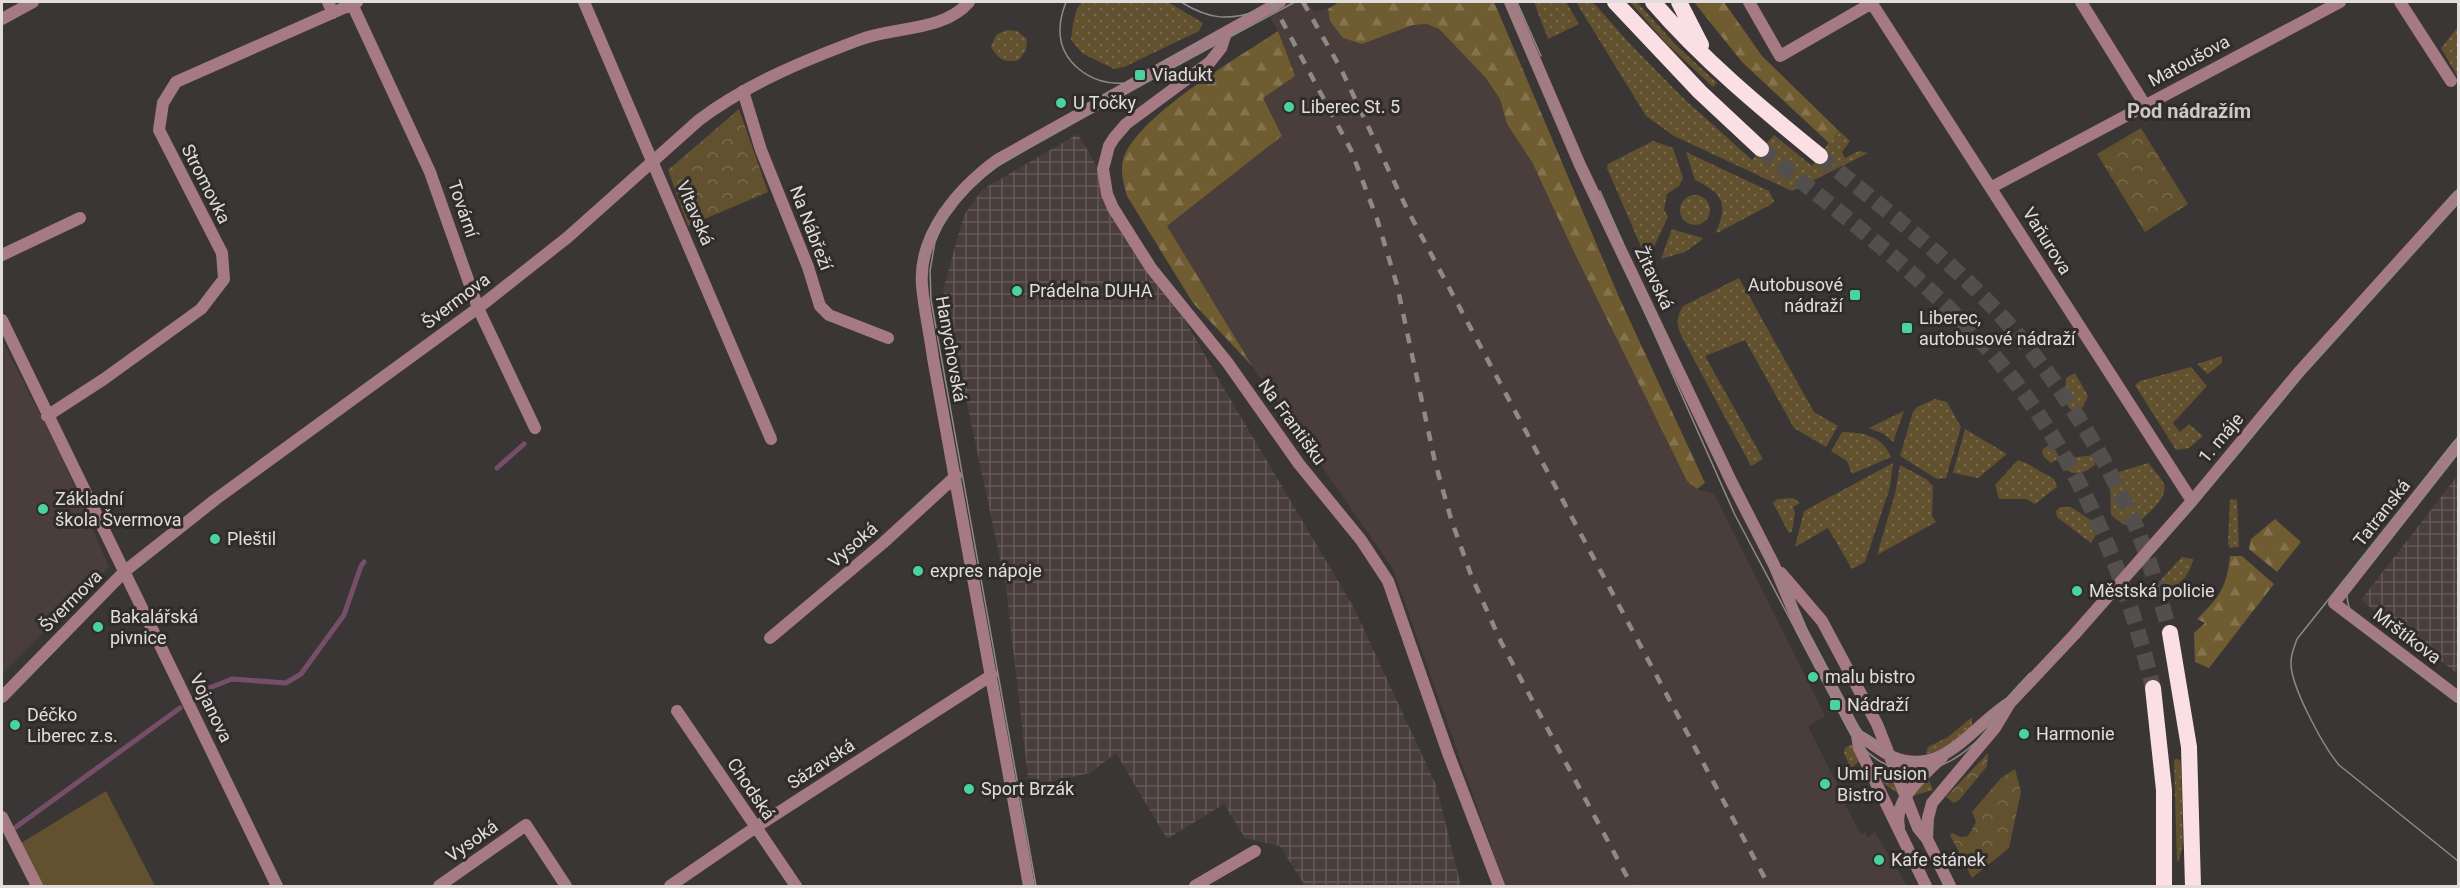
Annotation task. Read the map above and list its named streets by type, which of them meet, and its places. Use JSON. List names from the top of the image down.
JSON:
{
  "streets": {
    "street": [
      "Matoušova",
      "Stromovka",
      "Tovární",
      "Vltavská",
      "Na Nábřeží",
      "Vaňurova",
      "Žitavská",
      "Švermova",
      "Hanychovská",
      "Na Františku",
      "1. máje",
      "Tatranská",
      "Vysoká",
      "Mrštíkova",
      "Vojanova",
      "Sázavská",
      "Chodská"
    ]
  },
  "crossings": [
    ["Matoušova", "Vaňurova"],
    ["Stromovka", "Tovární"],
    ["Stromovka", "Vojanova"],
    ["Tovární", "Švermova"],
    ["Vltavská", "Švermova"],
    ["Na Nábřeží", "Švermova"],
    ["Vaňurova", "1. máje"],
    ["Žitavská", "1. máje"],
    ["Švermova", "Vojanova"],
    ["Hanychovská", "Na Františku"],
    ["Hanychovská", "Vysoká"],
    ["Hanychovská", "Sázavská"],
    ["Tatranská", "Mrštíkova"],
    ["Sázavská", "Chodská"]
  ],
  "districts": ["Pod nádražím"],
  "places": {
    "transit": [
      "Viadukt",
      "Autobusové nádraží",
      "Liberec, autobusové nádraží",
      "Nádraží"
    ],
    "other": [
      "U Točky",
      "Liberec St. 5",
      "Prádelna DUHA",
      "Základní škola Švermova",
      "Pleštil",
      "expres nápoje",
      "Městská policie",
      "Bakalářská pivnice",
      "malu bistro",
      "Déčko Liberec z.s.",
      "Harmonie",
      "Umi Fusion Bistro",
      "Sport Brzák",
      "Kafe stánek"
    ]
  }
}
